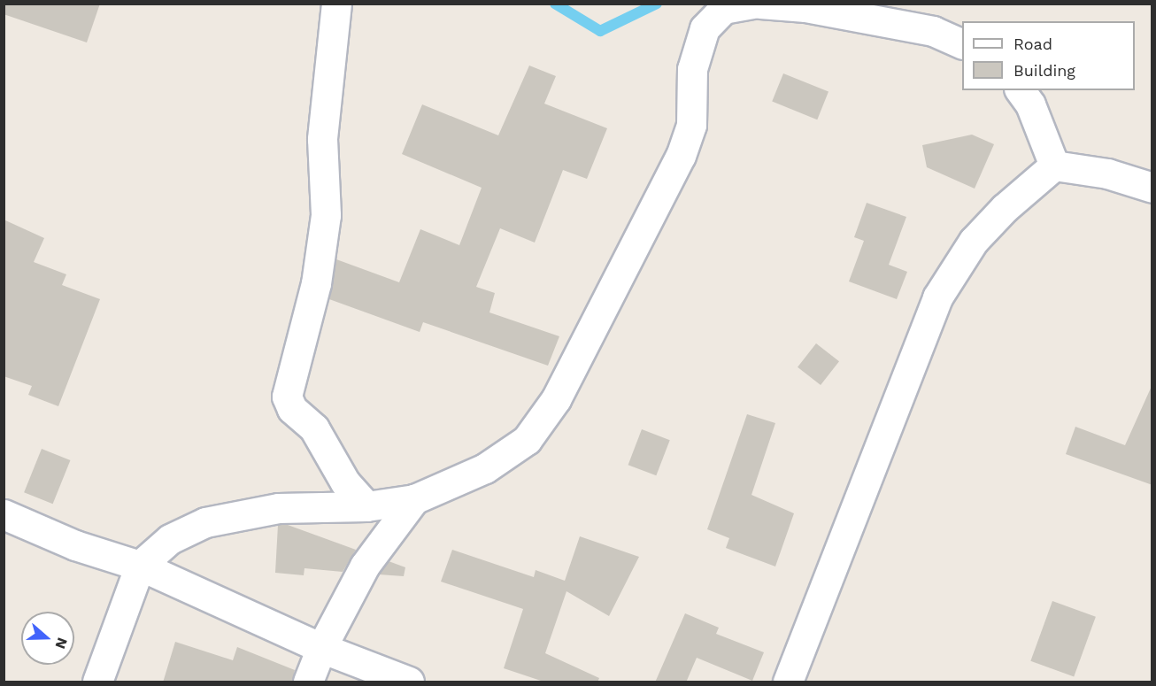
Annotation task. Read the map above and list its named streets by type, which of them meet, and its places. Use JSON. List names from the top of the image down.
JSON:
{
  "legend": ["Road", "Building"],
  "north": "right"
}
